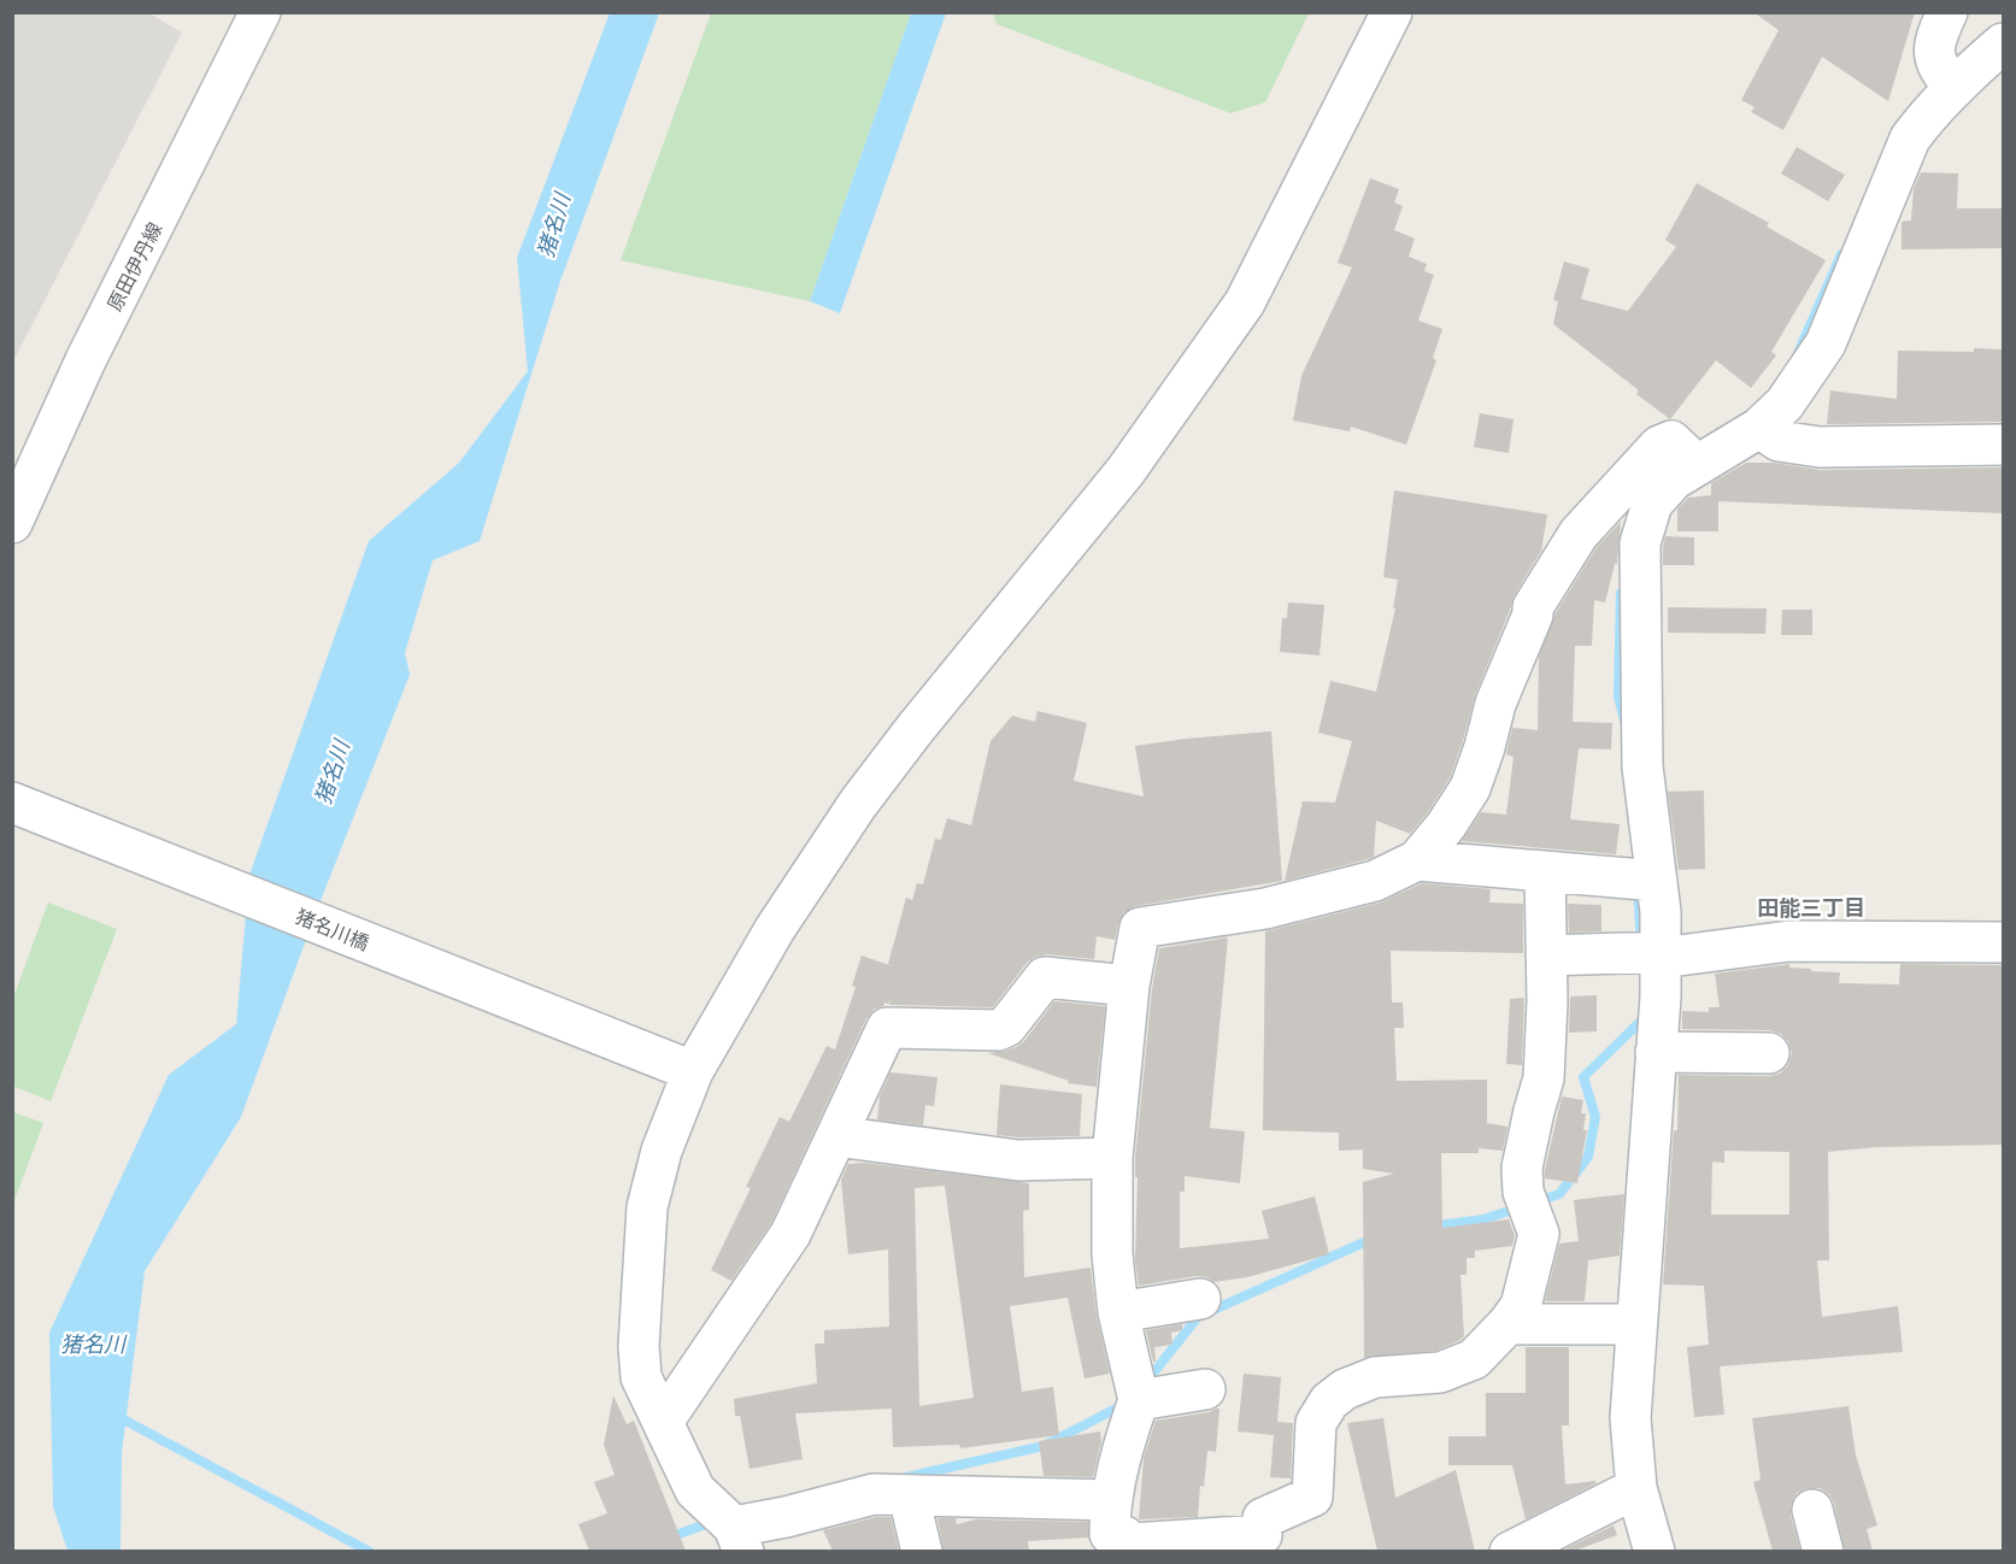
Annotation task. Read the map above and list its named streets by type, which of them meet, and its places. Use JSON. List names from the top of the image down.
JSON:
{
  "streets": {
    "street": ["原田伊丹線", "猪名川橋"]
  },
  "districts": ["田能三丁目"],
  "water": ["猪名川"]
}
